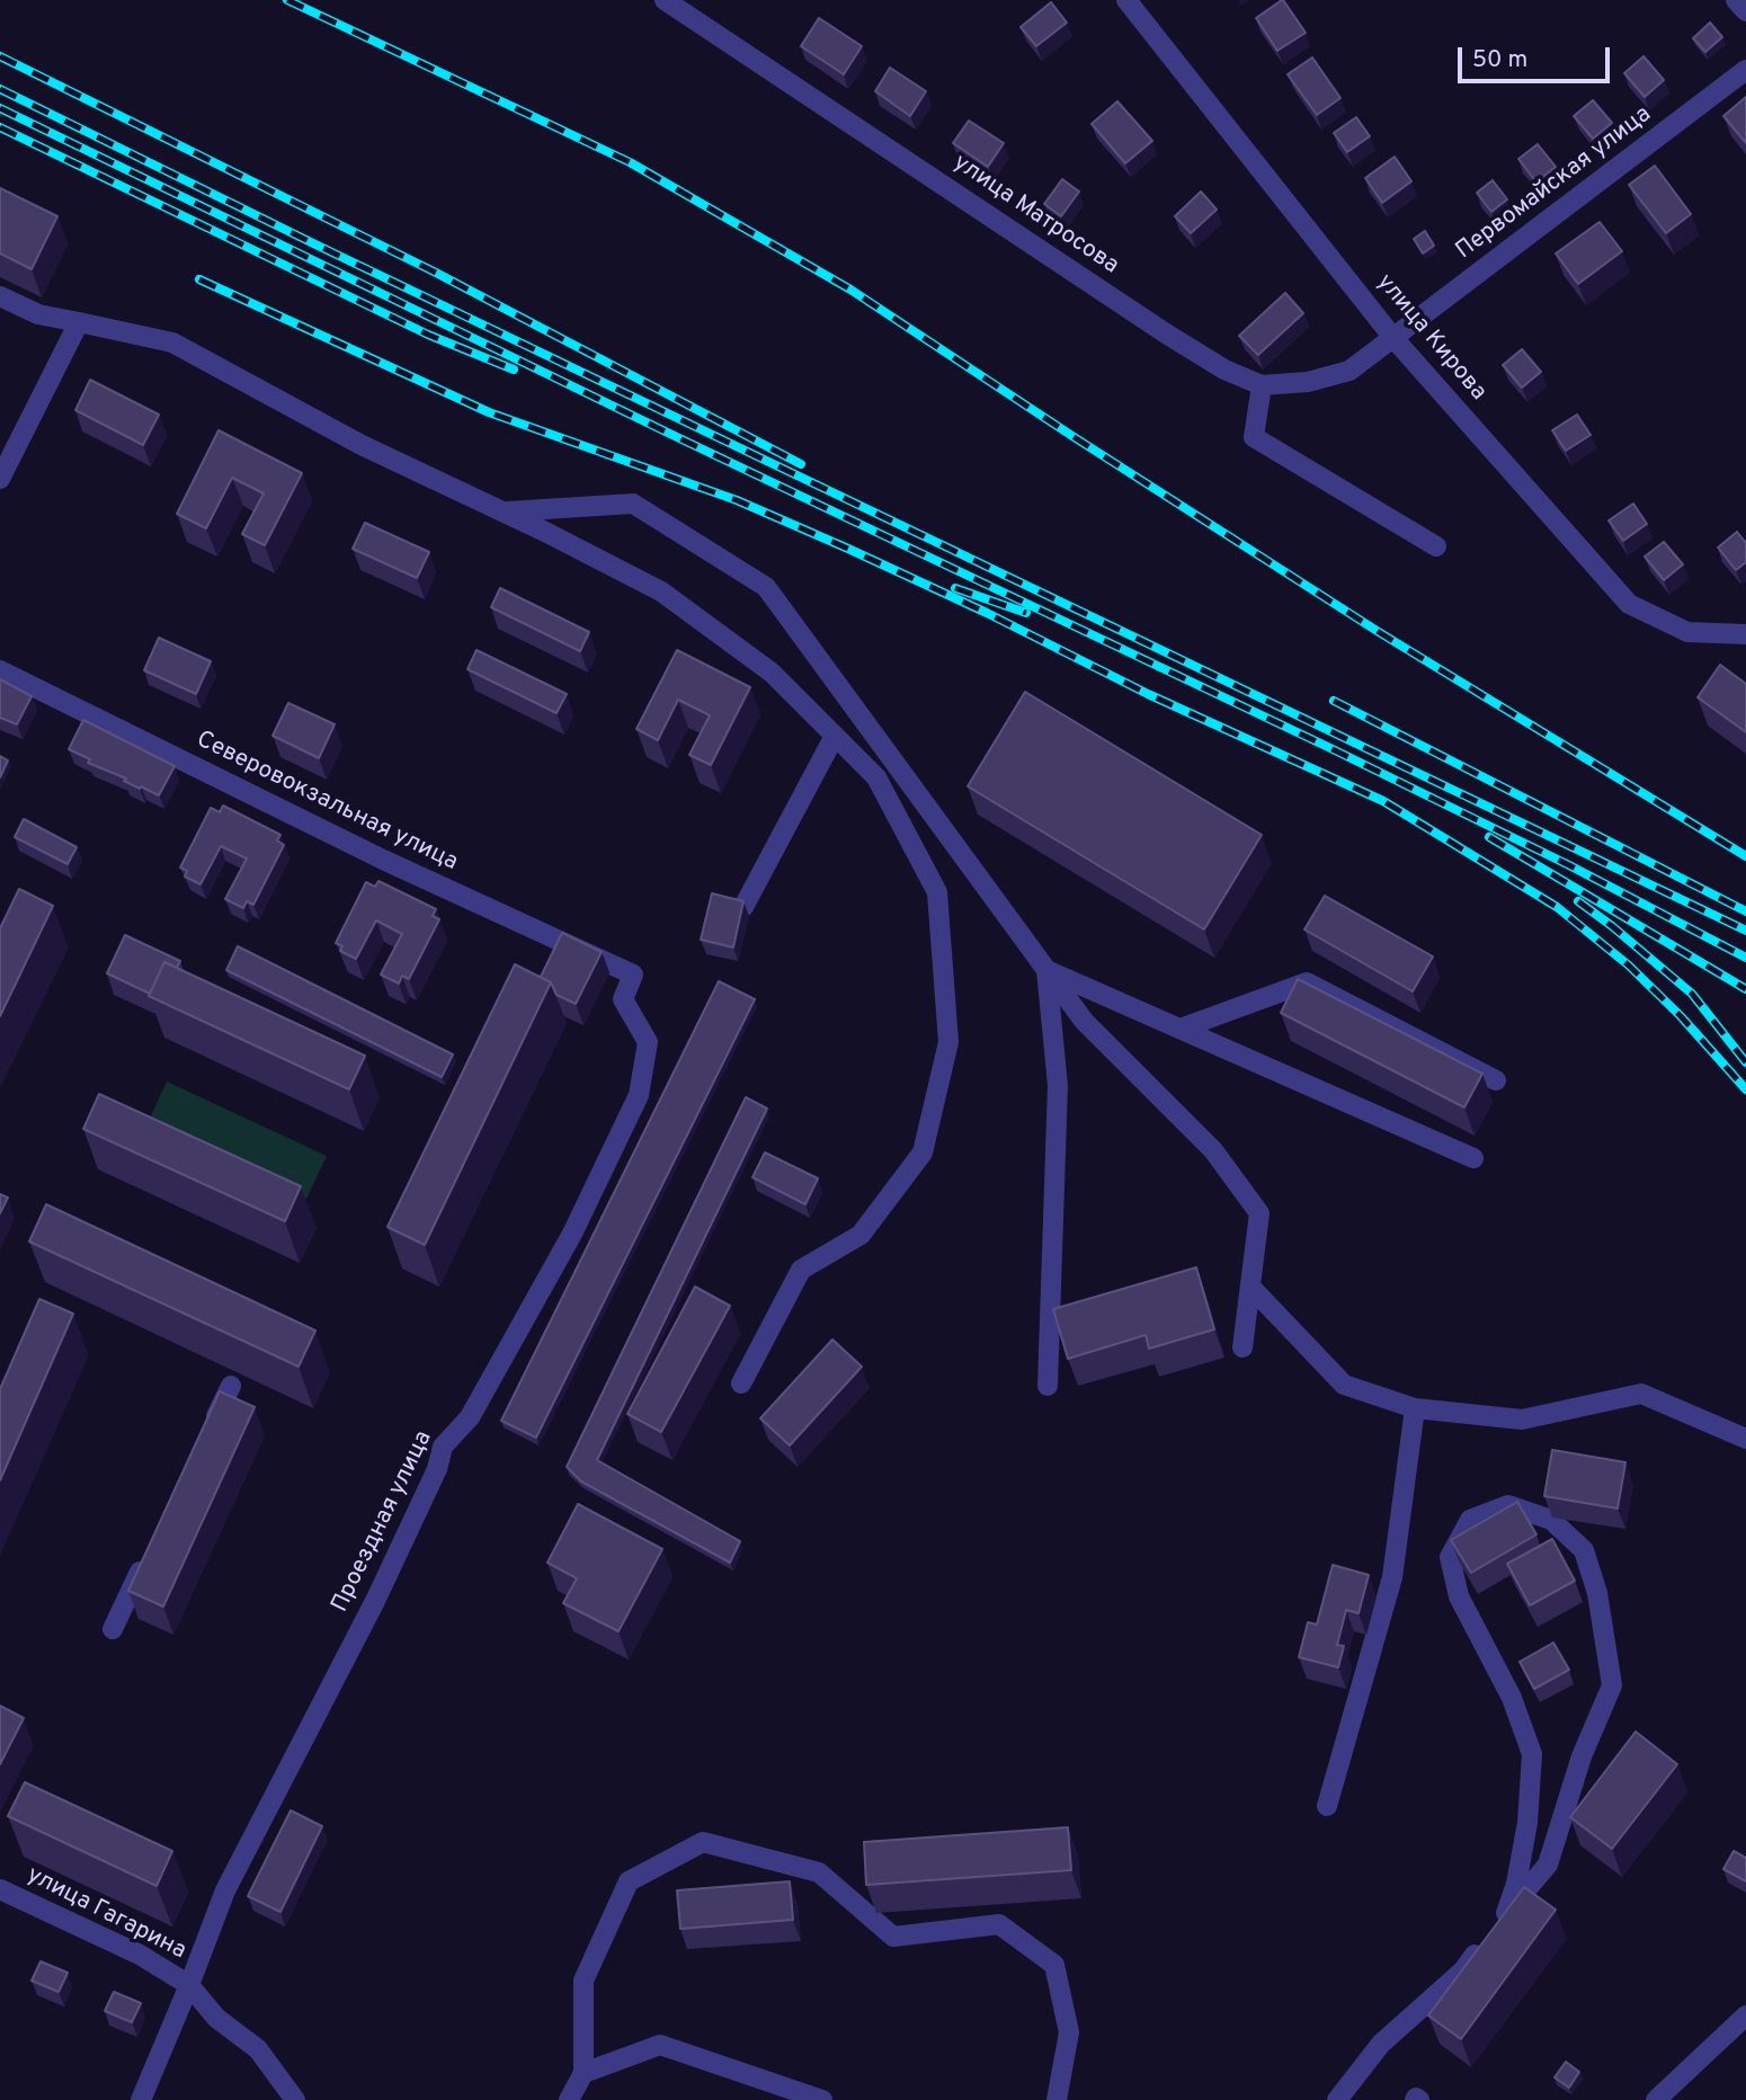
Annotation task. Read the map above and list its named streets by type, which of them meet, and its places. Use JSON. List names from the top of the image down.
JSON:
{
  "streets": {
    "street": [
      "Первомайская улица",
      "улица Матросова",
      "улица Кирова",
      "Северовокзальная улица",
      "Проездная улица",
      "улица Гагарина"
    ]
  },
  "crossings": [
    ["Первомайская улица", "улица Матросова"],
    ["Первомайская улица", "улица Кирова"],
    ["улица Матросова", "улица Кирова"],
    ["Северовокзальная улица", "Проездная улица"],
    ["Проездная улица", "улица Гагарина"]
  ],
  "scale_bar": "50 m"
}
